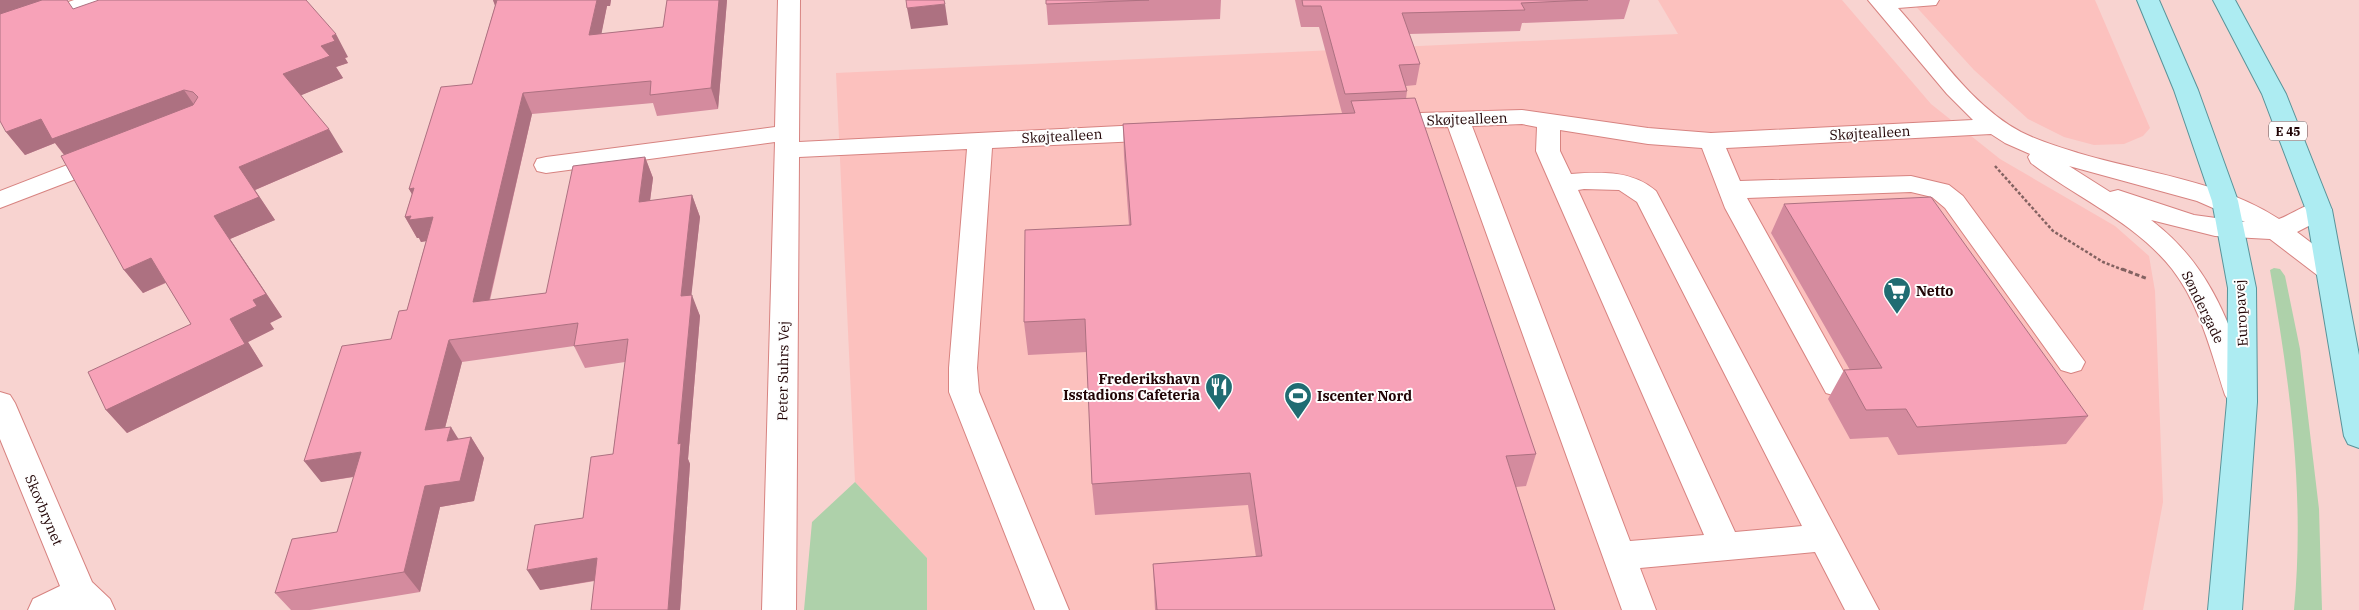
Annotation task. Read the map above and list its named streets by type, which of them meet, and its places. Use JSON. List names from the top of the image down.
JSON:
{
  "streets": {
    "main road": ["E 45", "Europavej"],
    "street": [
      "Skøjtealleen",
      "Søndergade",
      "Peter Suhrs Vej",
      "Skovbrynet"
    ]
  },
  "crossings": [
    ["Skøjtealleen", "Søndergade"],
    ["Skøjtealleen", "Peter Suhrs Vej"],
    ["E 45", "Søndergade"],
    ["Søndergade", "Europavej"]
  ],
  "places": {
    "supermarket": ["Netto"],
    "restaurant": ["Frederikshavn Isstadions Cafeteria"],
    "sports": ["Iscenter Nord"]
  }
}
